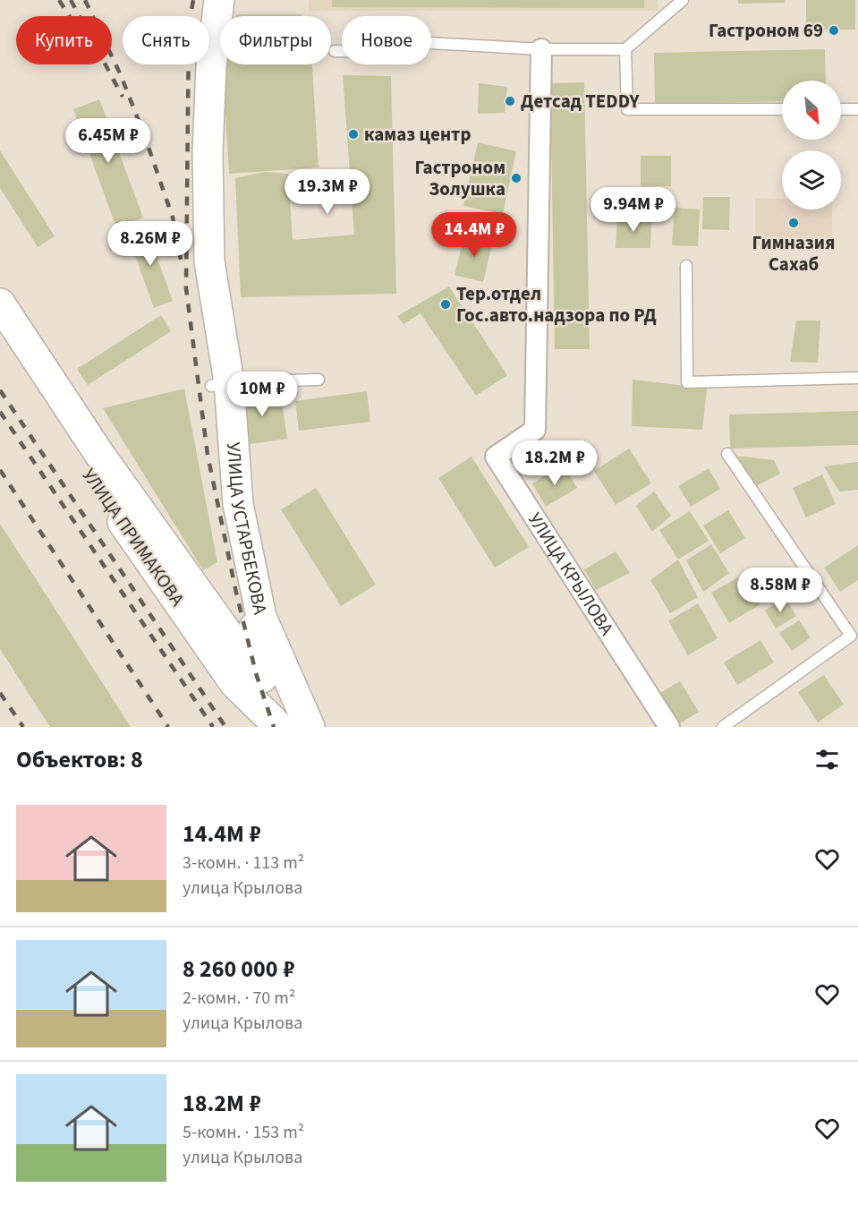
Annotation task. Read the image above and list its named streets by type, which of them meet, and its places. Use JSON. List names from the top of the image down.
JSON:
{
  "streets": {
    "main road": ["УЛИЦА УСТАРБЕКОВА", "УЛИЦА ПРИМАКОВА"],
    "street": ["УЛИЦА КРЫЛОВА"]
  },
  "places": [
    "Гастроном 69",
    "Детсад TEDDY",
    "камаз центр",
    "Гастроном Золушка",
    "Гимназия Сахаб",
    "Тер.отдел Гос.авто.надзора по РД"
  ],
  "north": "bottom right",
  "page": {
    "chip": [
      "Купить",
      "Снять",
      "Фильтры",
      "Новое"
    ],
    "price": [
      "6.45M ₽",
      "19.3M ₽",
      "9.94M ₽",
      "14.4M ₽",
      "8.26M ₽",
      "10M ₽",
      "18.2M ₽",
      "8.58M ₽"
    ],
    "heading": "Объектов: 8",
    "list": [
      {
        "name": "14.4M ₽",
        "note": "3-комн. · 113 m² · улица Крылова"
      },
      {
        "name": "8 260 000 ₽",
        "note": "2-комн. · 70 m² · улица Крылова"
      },
      {
        "name": "18.2M ₽",
        "note": "5-комн. · 153 m² · улица Крылова"
      }
    ]
  }
}
